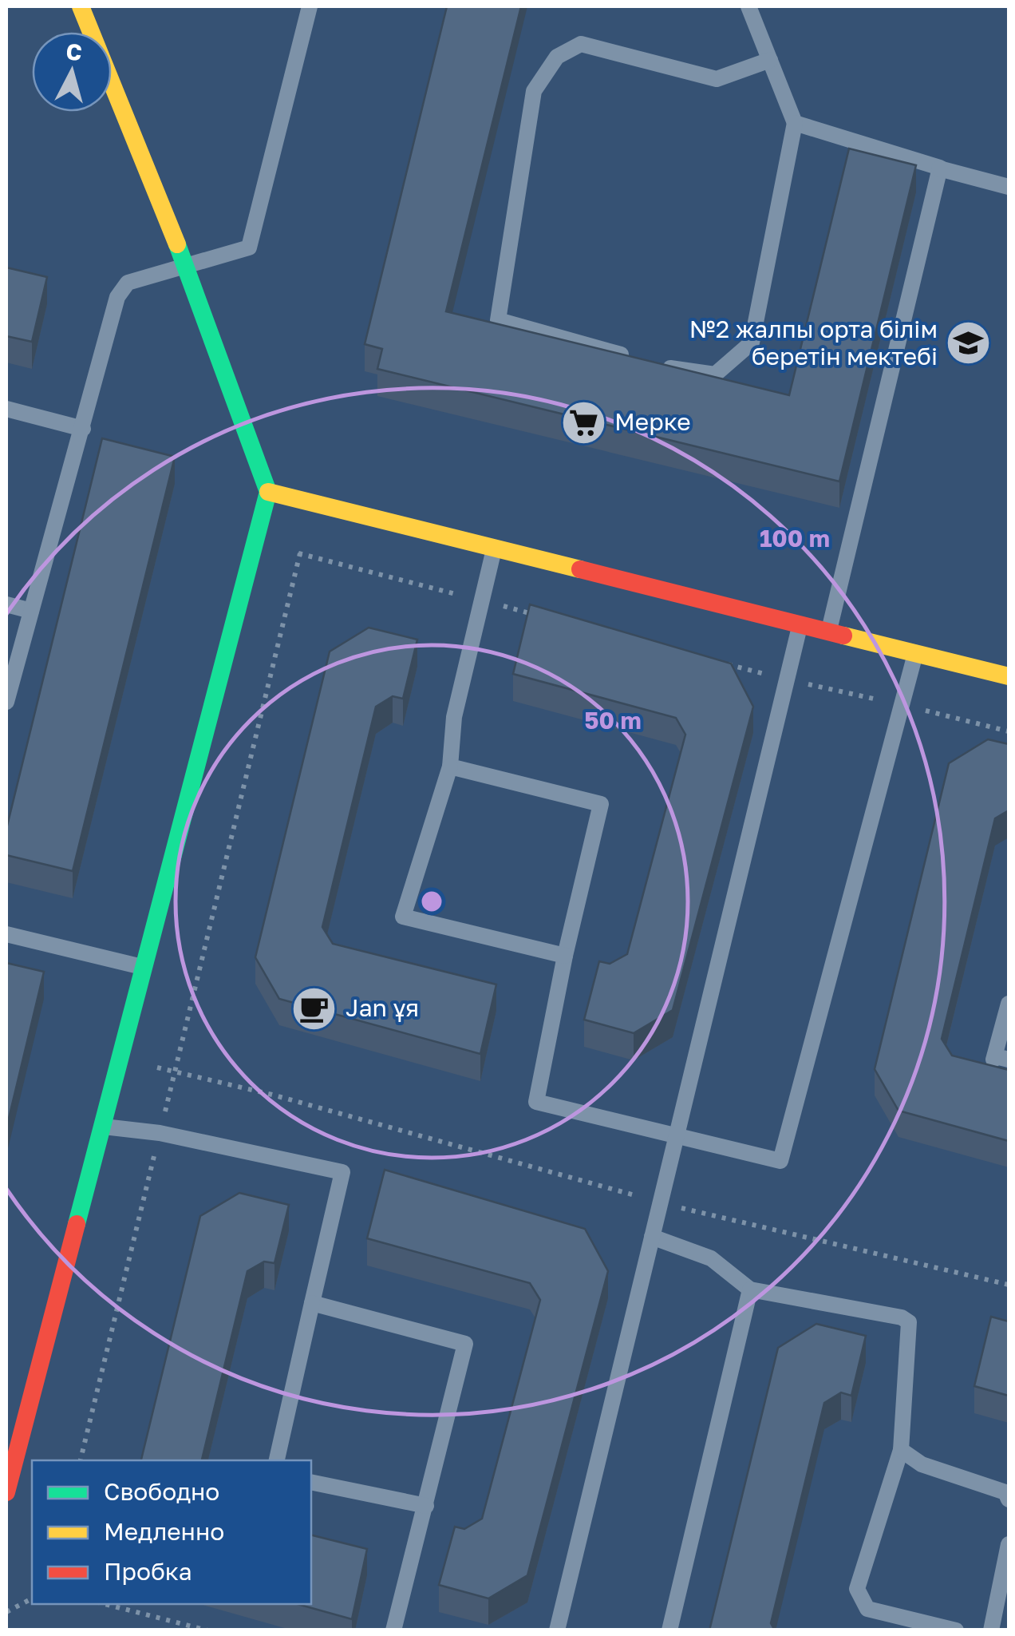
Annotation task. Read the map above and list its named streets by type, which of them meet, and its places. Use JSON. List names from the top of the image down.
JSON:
{
  "places": {
    "school or university": ["№2 жалпы орта білім беретін мектебі"],
    "supermarket": ["Мерке"],
    "cafe": ["Jan ұя"]
  },
  "legend": ["Свободно", "Медленно", "Пробка"],
  "north": "top",
  "rings": ["100 m", "50 m"]
}
